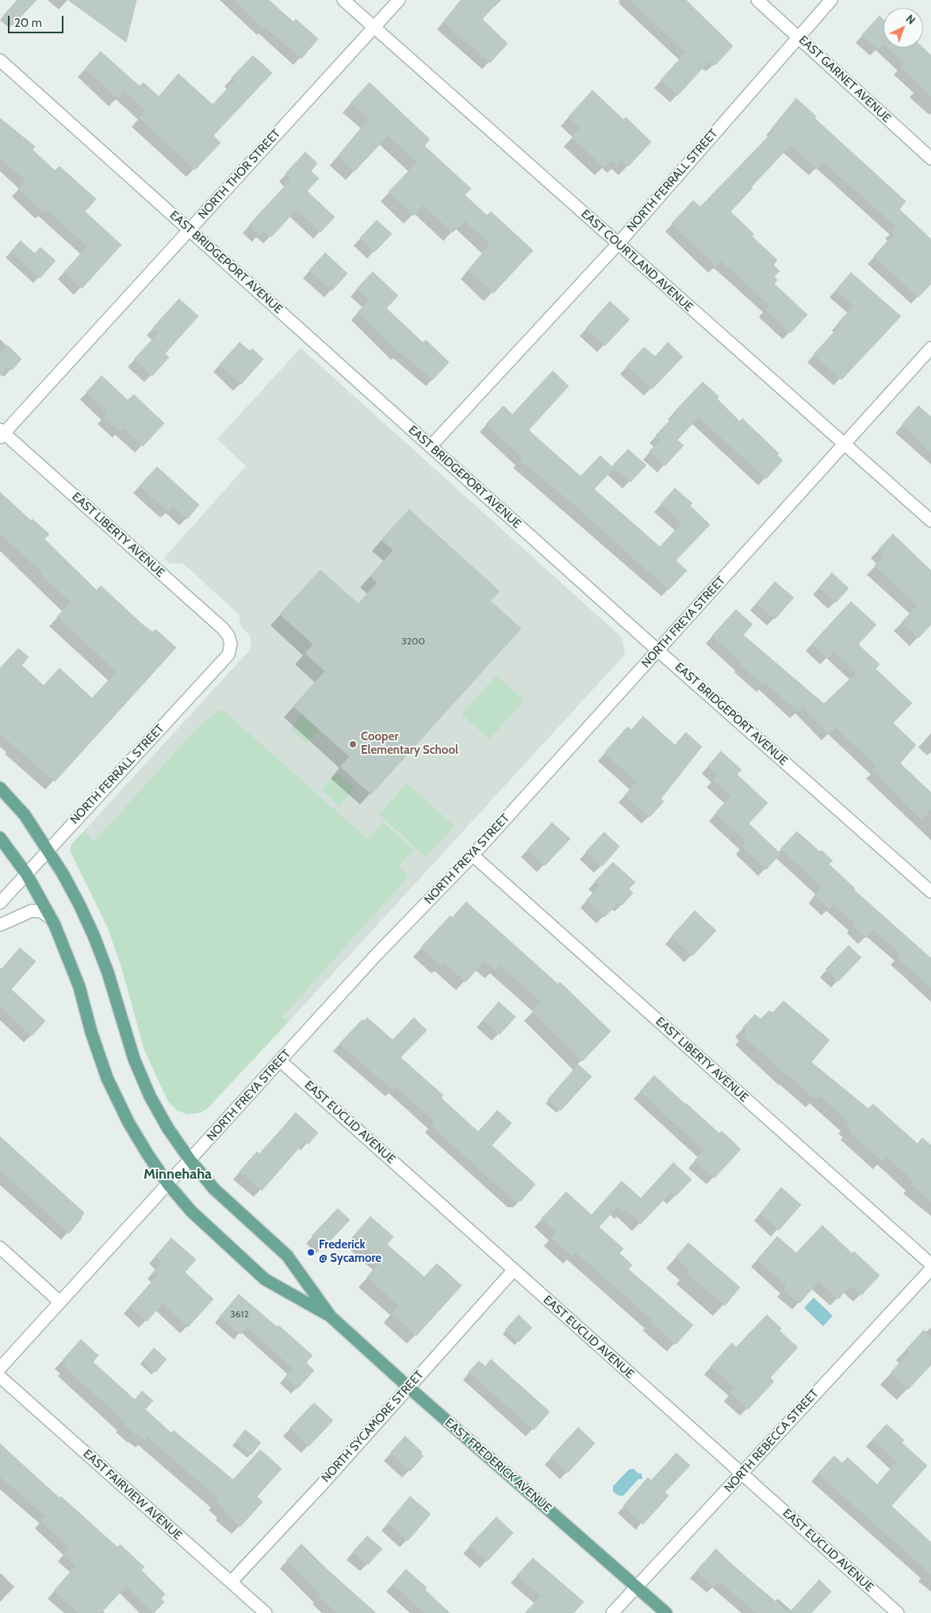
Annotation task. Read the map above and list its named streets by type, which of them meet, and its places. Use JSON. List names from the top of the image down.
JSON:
{
  "streets": {
    "main road": ["EAST FREDERICK AVENUE"],
    "street": [
      "EAST GARNET AVENUE",
      "NORTH THOR STREET",
      "NORTH FERRALL STREET",
      "EAST COURTLAND AVENUE",
      "EAST BRIDGEPORT AVENUE",
      "EAST LIBERTY AVENUE",
      "NORTH FREYA STREET",
      "EAST EUCLID AVENUE",
      "NORTH SYCAMORE STREET",
      "NORTH REBECCA STREET",
      "EAST FAIRVIEW AVENUE"
    ]
  },
  "crossings": [
    ["EAST GARNET AVENUE", "NORTH FERRALL STREET"],
    ["NORTH THOR STREET", "EAST COURTLAND AVENUE"],
    ["NORTH THOR STREET", "EAST BRIDGEPORT AVENUE"],
    ["NORTH THOR STREET", "EAST LIBERTY AVENUE"],
    ["NORTH FERRALL STREET", "EAST COURTLAND AVENUE"],
    ["NORTH FERRALL STREET", "EAST BRIDGEPORT AVENUE"],
    ["NORTH FERRALL STREET", "EAST LIBERTY AVENUE"],
    ["EAST COURTLAND AVENUE", "NORTH FREYA STREET"],
    ["EAST BRIDGEPORT AVENUE", "NORTH FREYA STREET"],
    ["EAST LIBERTY AVENUE", "NORTH FREYA STREET"],
    ["NORTH FREYA STREET", "EAST EUCLID AVENUE"],
    ["NORTH FREYA STREET", "EAST FREDERICK AVENUE"],
    ["EAST EUCLID AVENUE", "NORTH SYCAMORE STREET"],
    ["EAST EUCLID AVENUE", "NORTH REBECCA STREET"],
    ["NORTH SYCAMORE STREET", "EAST FREDERICK AVENUE"],
    ["NORTH SYCAMORE STREET", "EAST FAIRVIEW AVENUE"],
    ["NORTH REBECCA STREET", "EAST FREDERICK AVENUE"]
  ],
  "districts": ["Minnehaha"],
  "places": ["Cooper Elementary School", "Frederick @ Sycamore"],
  "house_numbers": ["3200", "3612"],
  "scale_bar": "20 m",
  "north": "top right"
}
